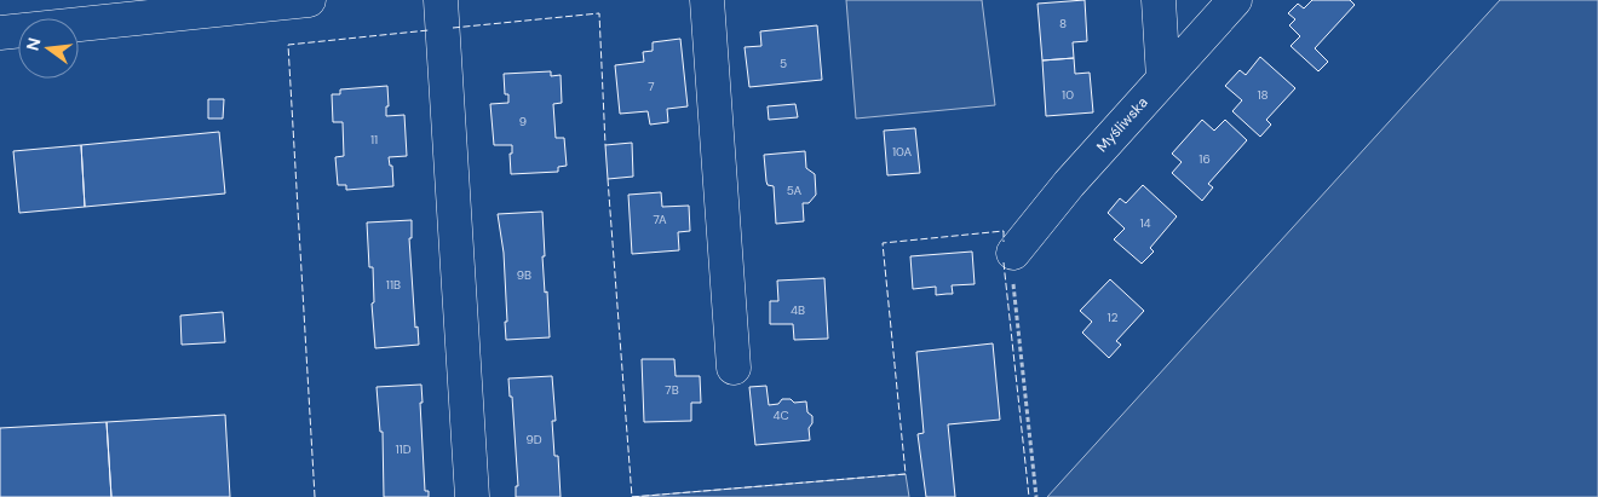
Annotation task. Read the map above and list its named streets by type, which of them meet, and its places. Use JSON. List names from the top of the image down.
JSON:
{
  "streets": {
    "street": ["Myśliwska"]
  },
  "house_numbers": [
    "8",
    "5",
    "7",
    "10",
    "18",
    "9",
    "11",
    "10A",
    "16",
    "5A",
    "7A",
    "14",
    "9B",
    "11B",
    "4B",
    "12",
    "7B",
    "4C",
    "9D",
    "11D"
  ],
  "north": "left"
}
